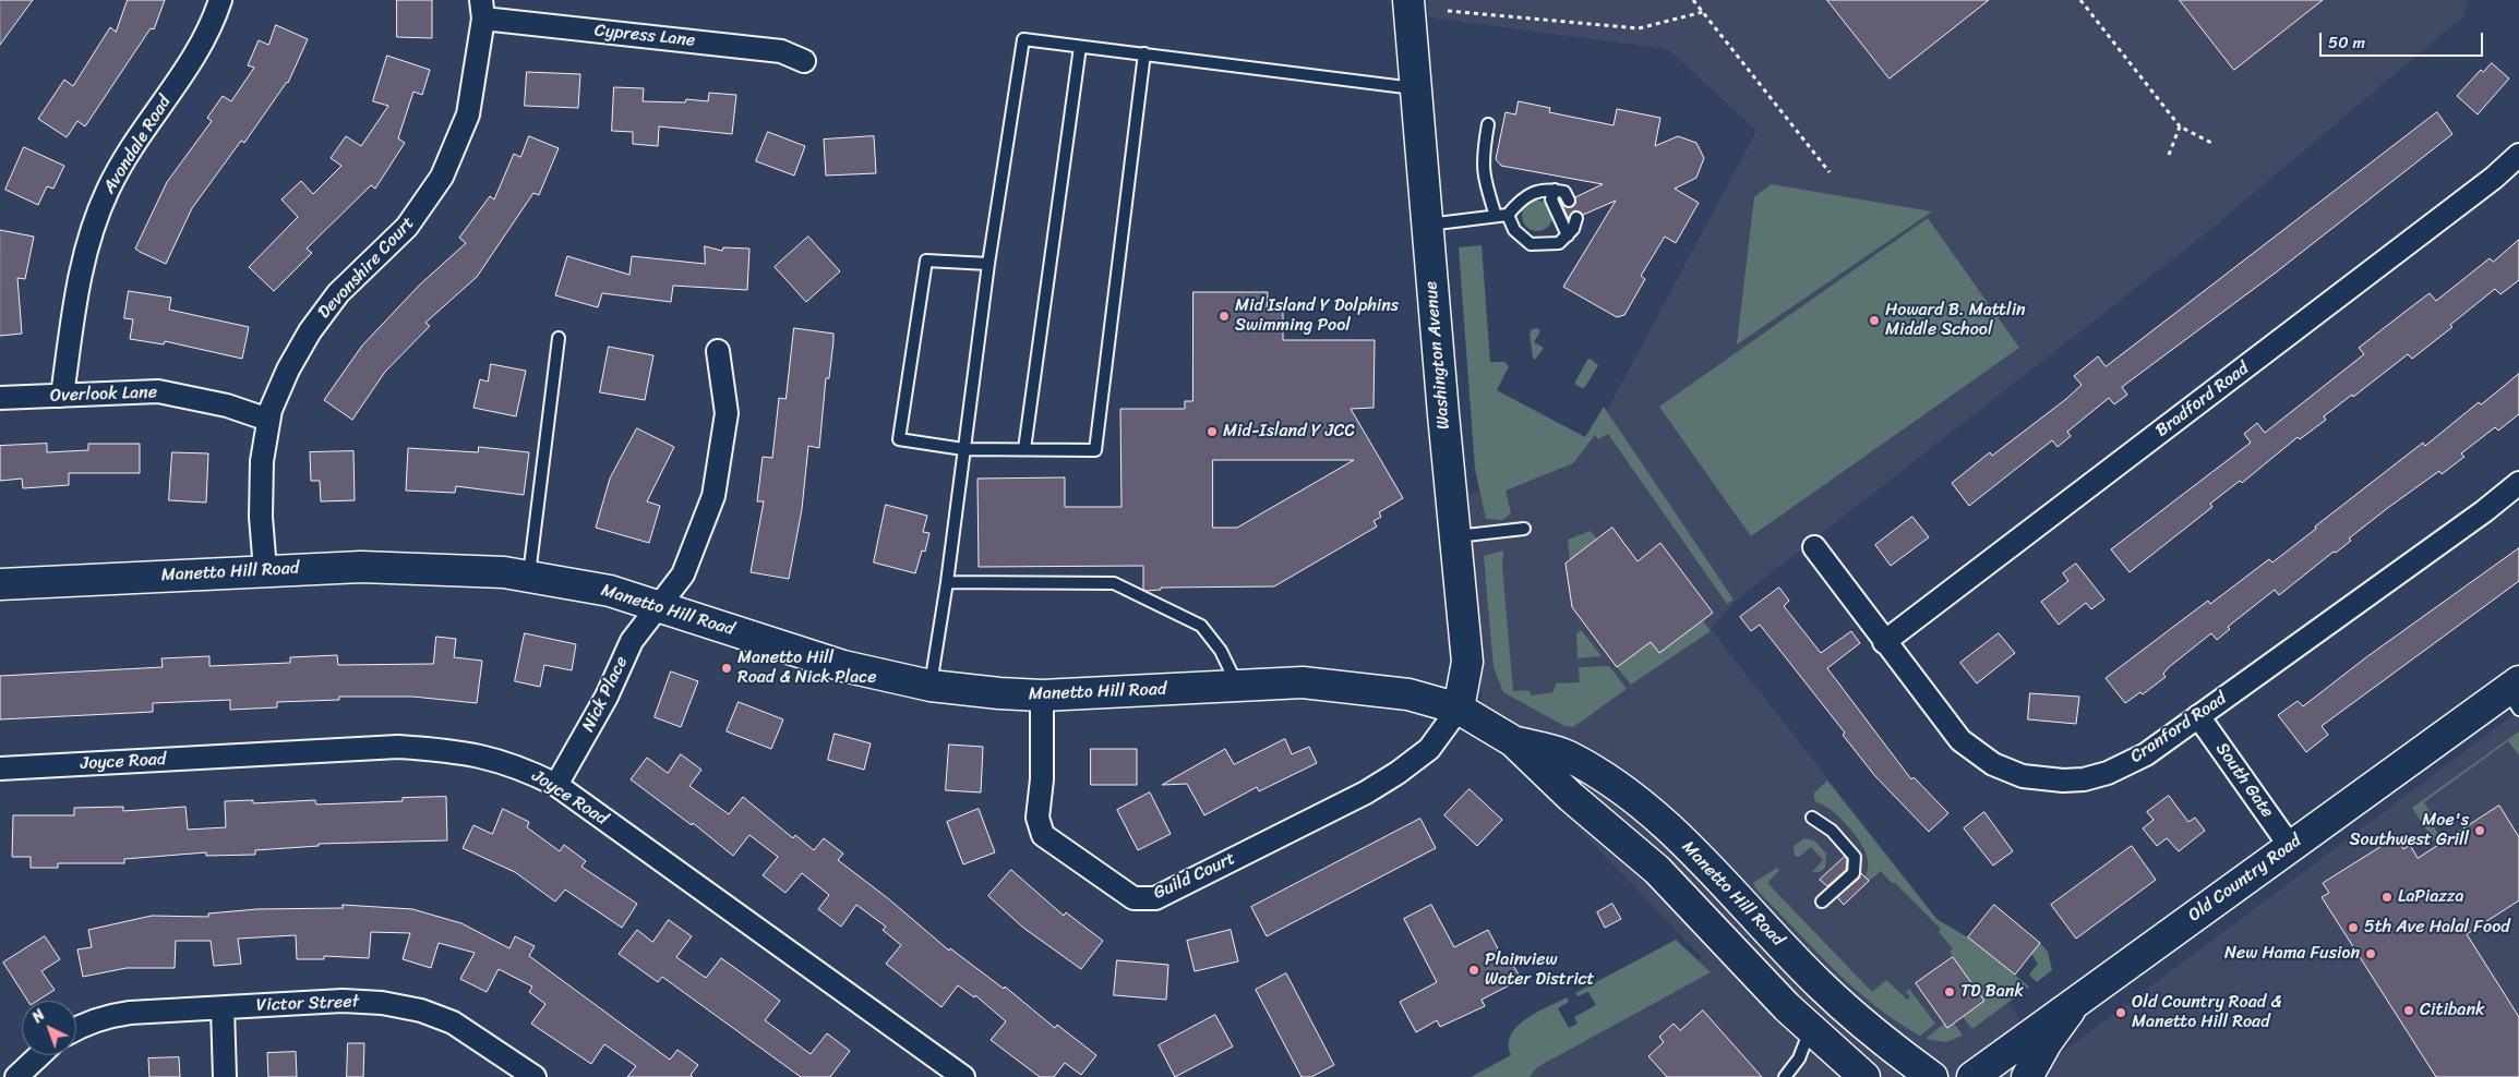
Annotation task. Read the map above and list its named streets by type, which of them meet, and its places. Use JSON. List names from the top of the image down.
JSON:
{
  "streets": {
    "main road": ["Washington Avenue", "Manetto Hill Road", "Old Country Road"],
    "street": [
      "Cypress Lane",
      "Avondale Road",
      "Devonshire Court",
      "Overlook Lane",
      "Bradford Road",
      "Nick Place",
      "Cranford Road",
      "Joyce Road",
      "South Gate",
      "Guild Court",
      "Victor Street"
    ]
  },
  "crossings": [
    ["Cypress Lane", "Devonshire Court"],
    ["Avondale Road", "Overlook Lane"],
    ["Devonshire Court", "Overlook Lane"],
    ["Devonshire Court", "Manetto Hill Road"],
    ["Washington Avenue", "Manetto Hill Road"],
    ["Washington Avenue", "Guild Court"],
    ["Bradford Road", "Cranford Road"],
    ["Manetto Hill Road", "Nick Place"],
    ["Manetto Hill Road", "Guild Court"],
    ["Nick Place", "Joyce Road"],
    ["Cranford Road", "South Gate"],
    ["South Gate", "Old Country Road"]
  ],
  "places": [
    "Mid Island Y Dolphins Swimming Pool",
    "Howard B. Mattlin Middle School",
    "Mid-Island Y JCC",
    "Manetto Hill Road & Nick Place",
    "Moe's Southwest Grill",
    "LaPiazza",
    "5th Ave Halal Food",
    "New Hama Fusion",
    "Plainview Water District",
    "TD Bank",
    "Citibank",
    "Old Country Road & Manetto Hill Road"
  ],
  "scale_bar": "50 m",
  "north": "top left"
}
